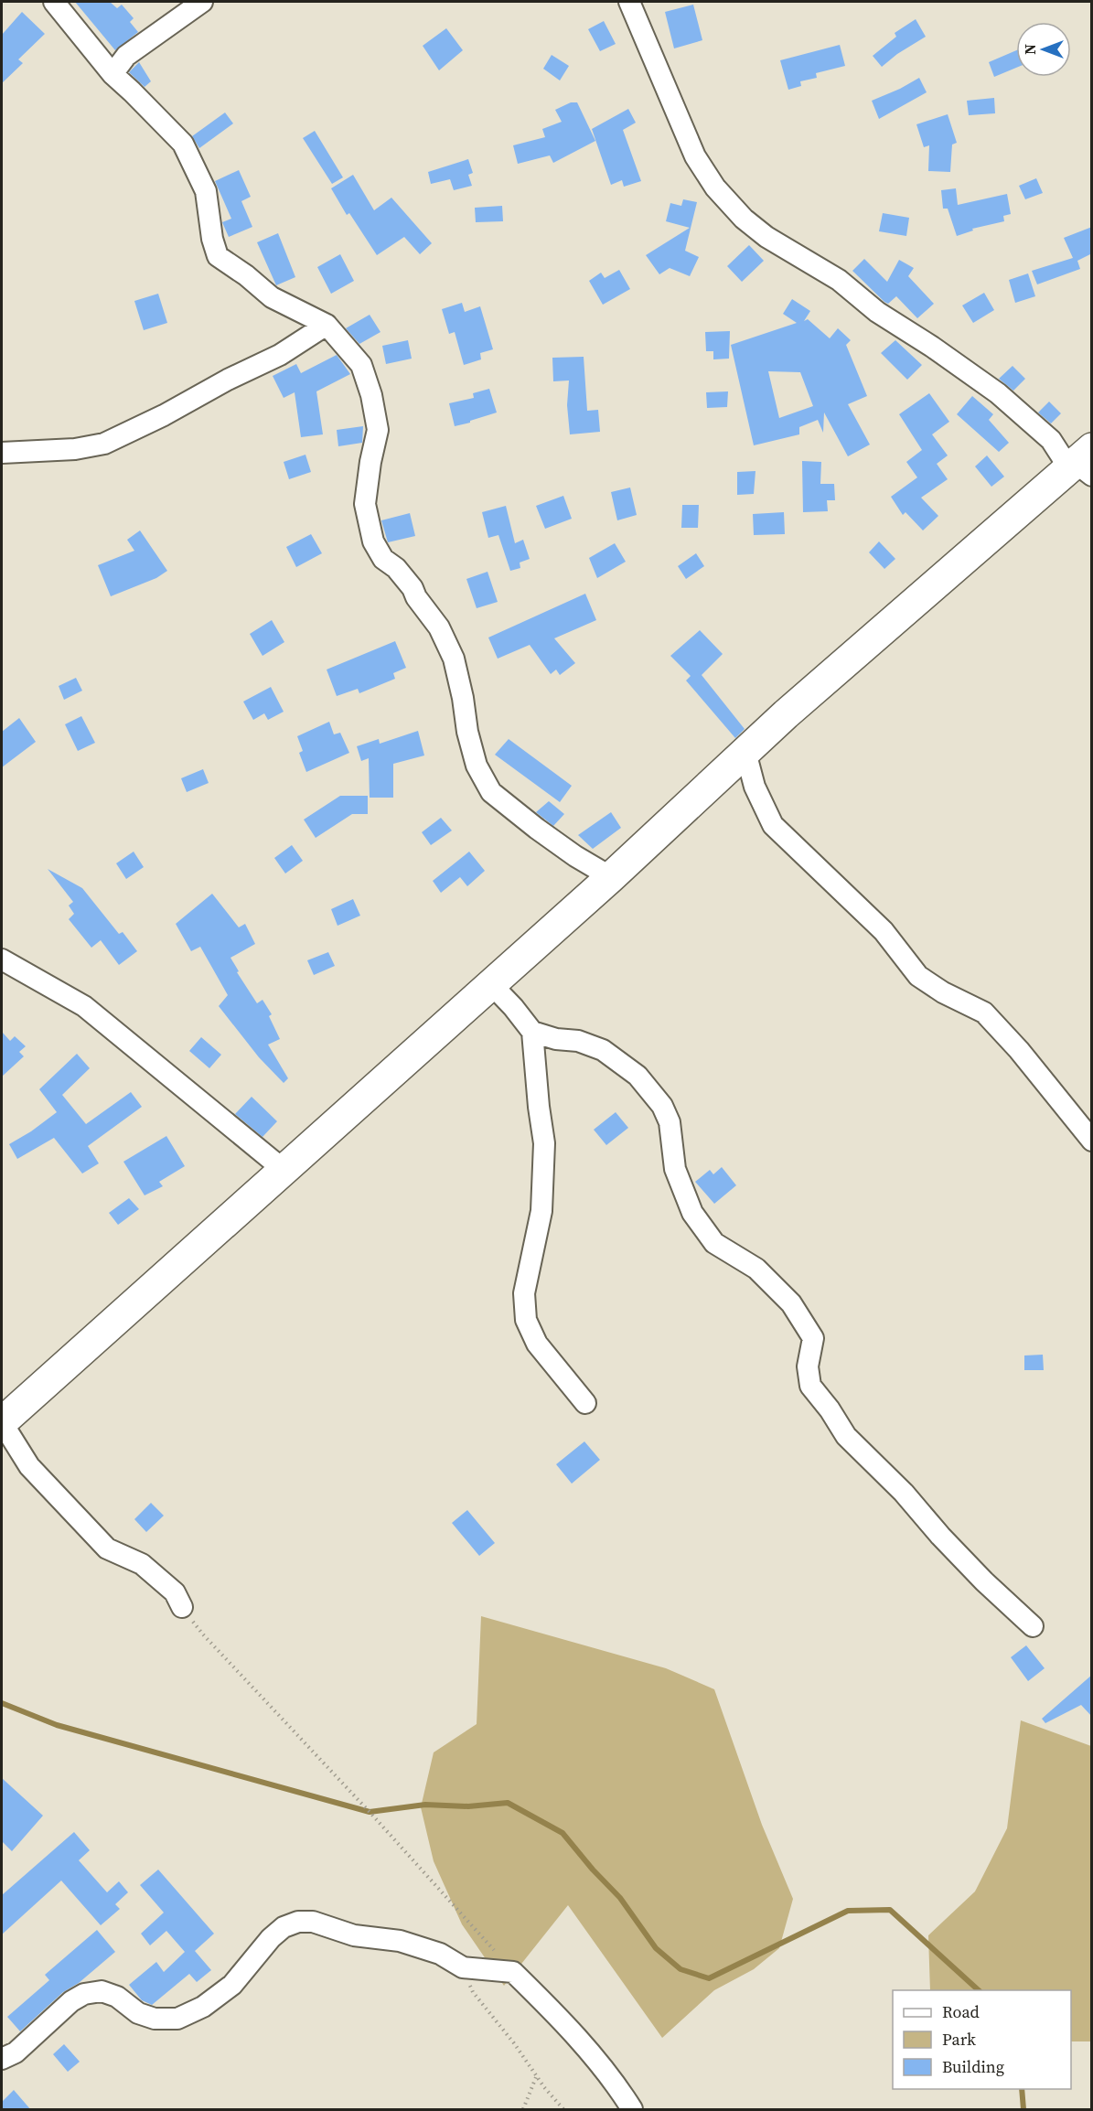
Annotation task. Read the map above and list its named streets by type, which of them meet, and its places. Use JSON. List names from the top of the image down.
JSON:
{
  "legend": ["Road", "Park", "Building"],
  "north": "left"
}
